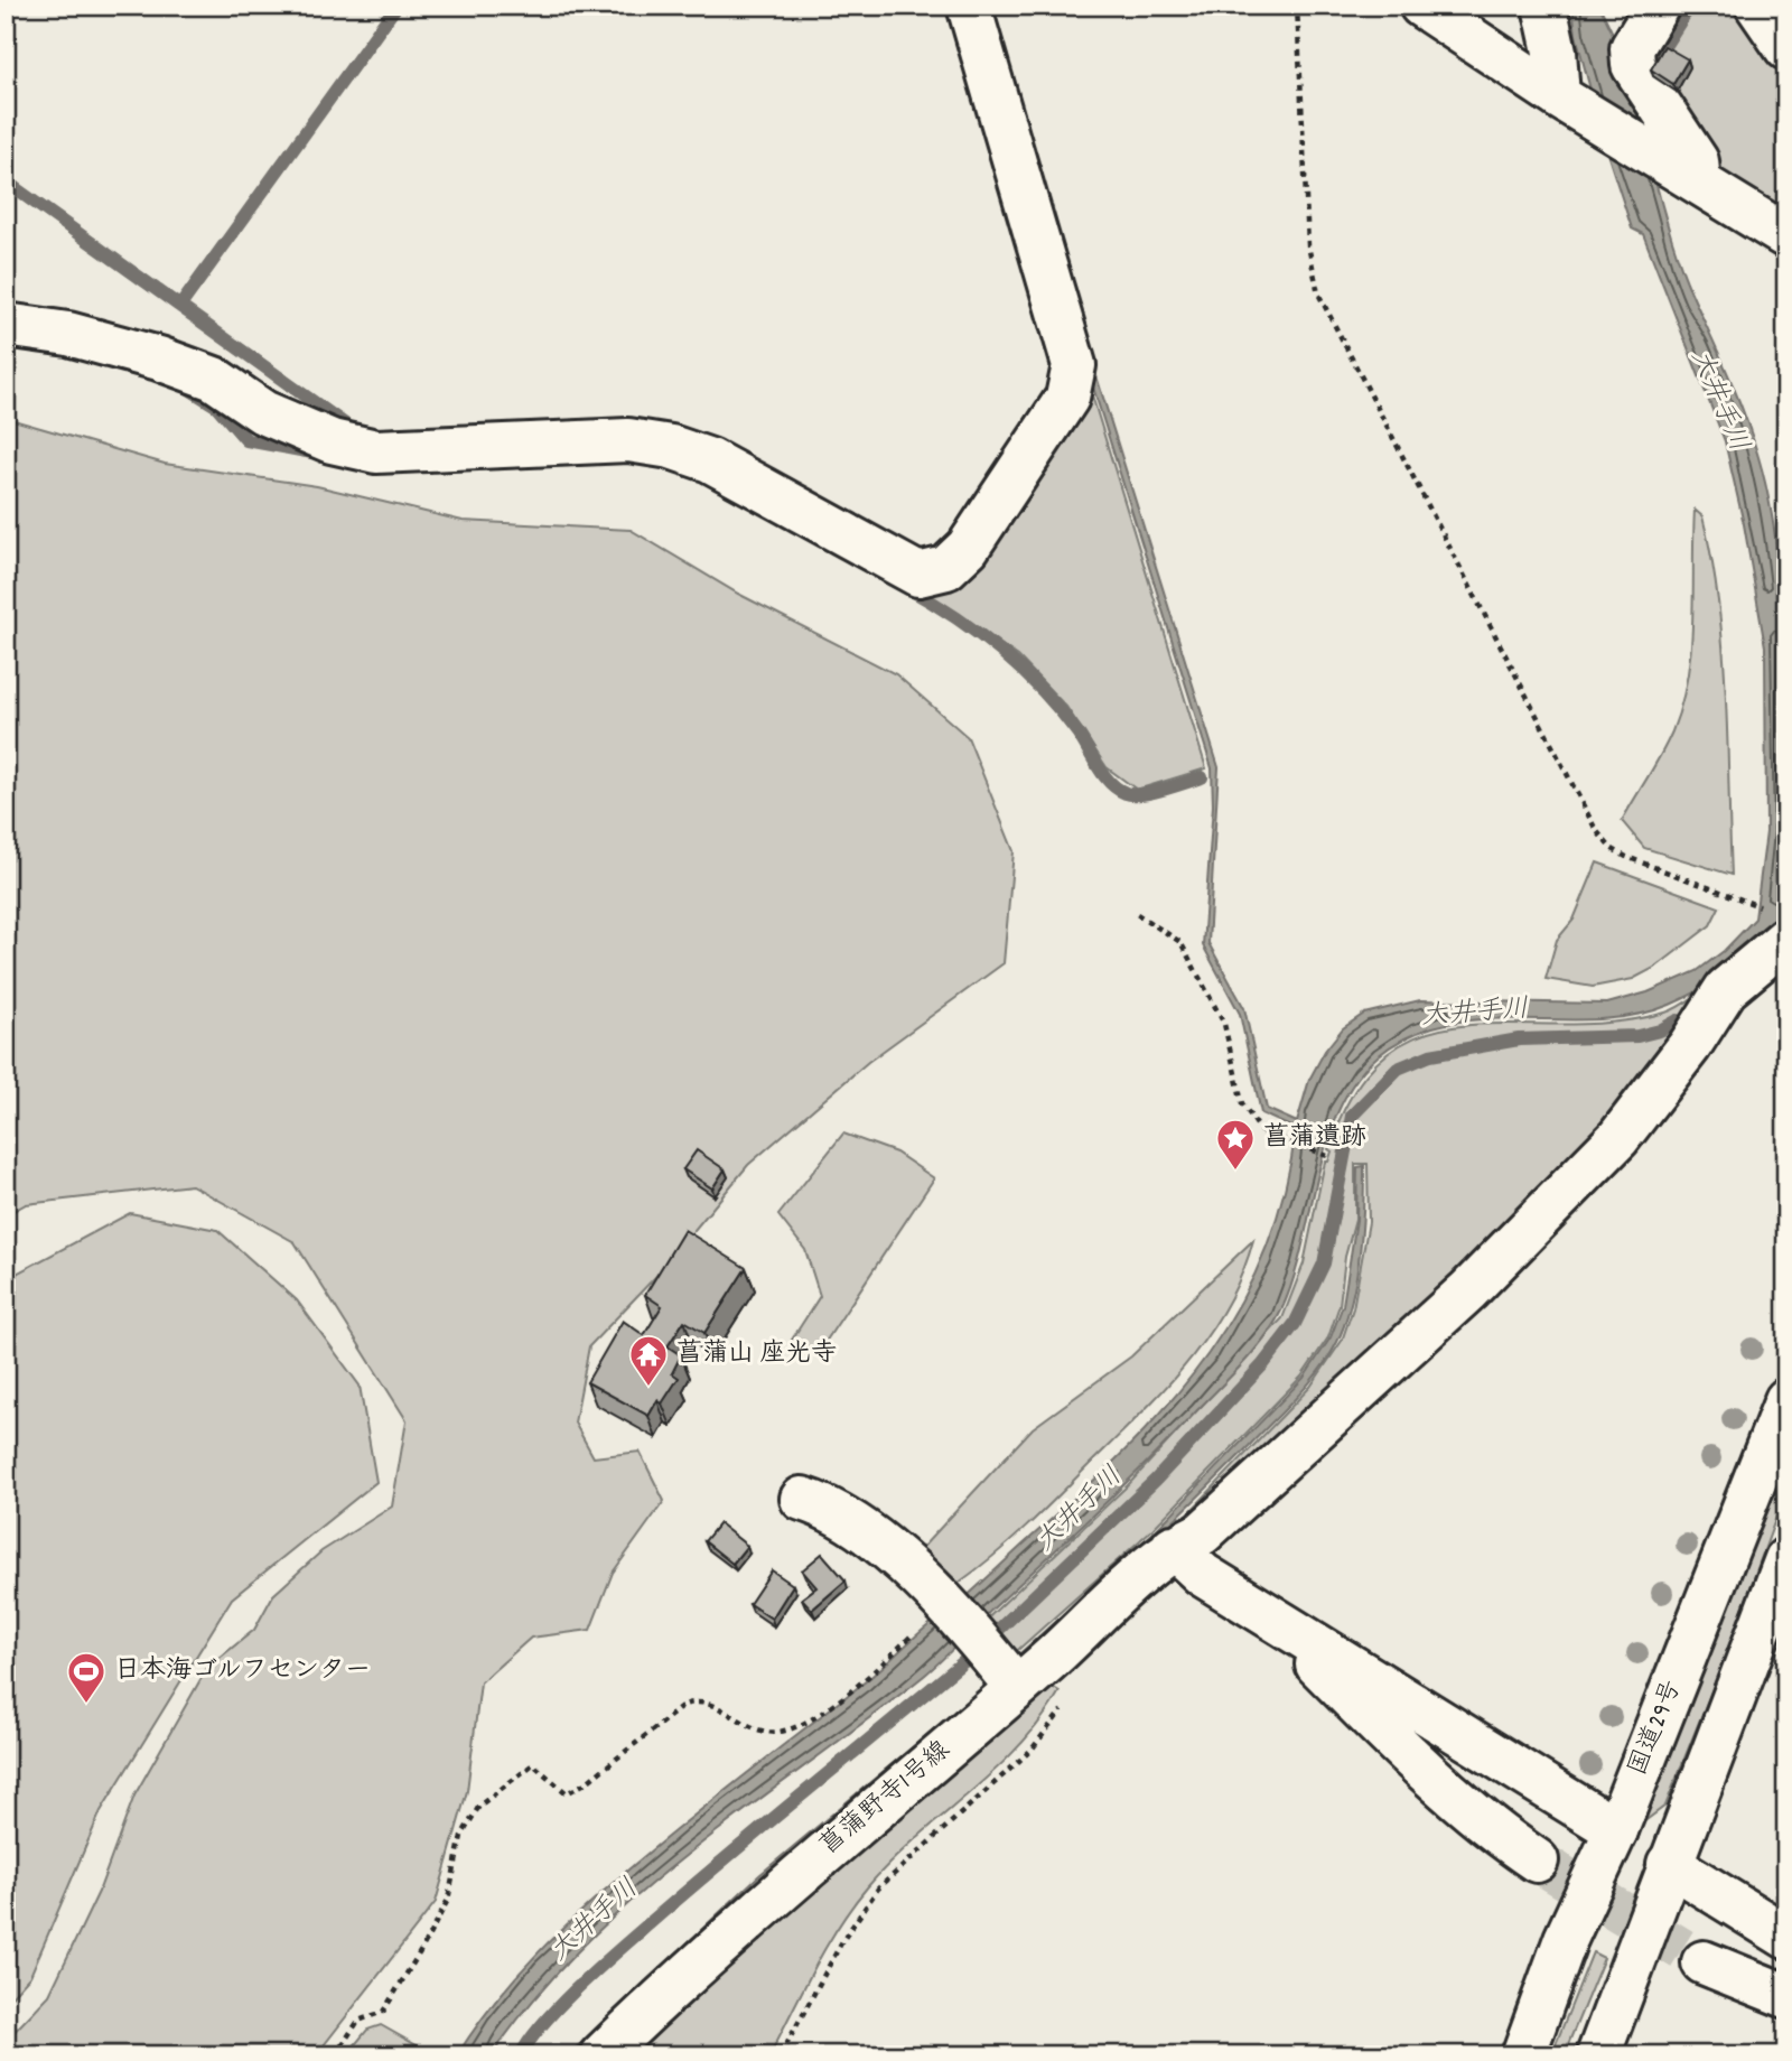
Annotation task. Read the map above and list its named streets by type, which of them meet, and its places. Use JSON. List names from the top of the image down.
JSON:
{
  "streets": {
    "main road": ["国道29号", "菖蒲野寺1号線"]
  },
  "water": ["大井手川"],
  "places": {
    "place": ["菖蒲遺跡"],
    "temple": ["菖蒲山 座光寺"],
    "sports": ["日本海ゴルフセンター"]
  }
}
